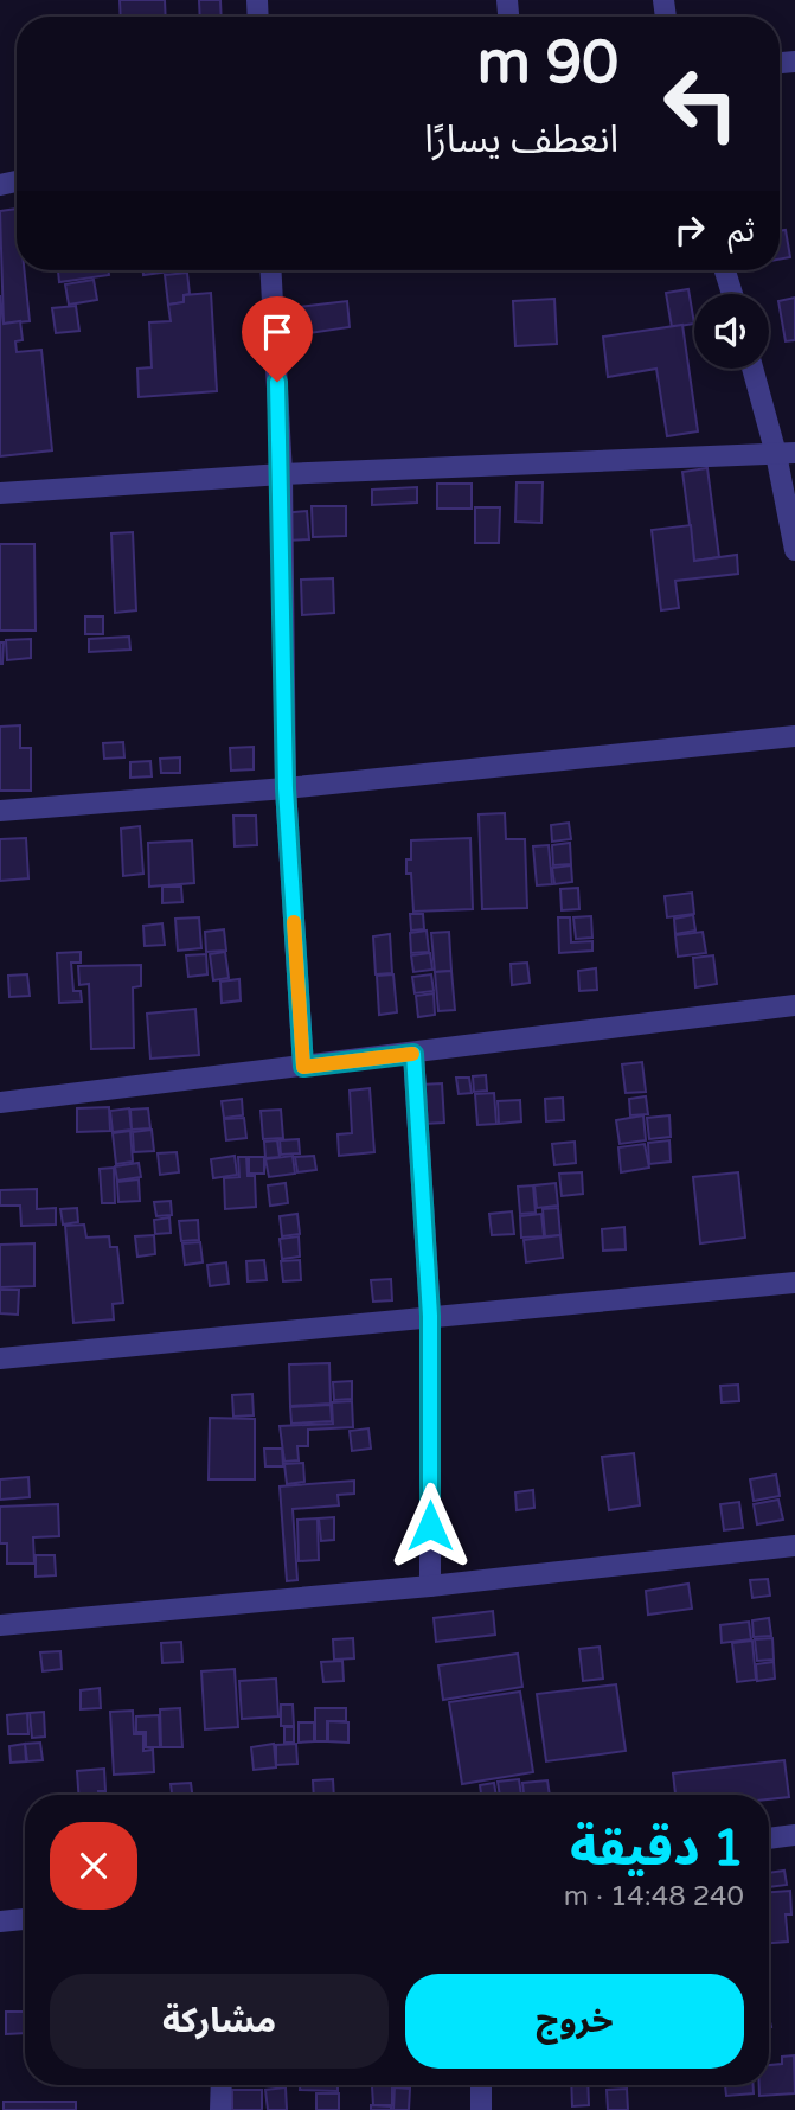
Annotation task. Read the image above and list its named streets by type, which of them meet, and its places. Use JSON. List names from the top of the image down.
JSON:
{
  "page": {
    "turn": ["90 m", "انعطف يسارًا"],
    "then": "ثم",
    "heading": ["1 دقيقة", "240 m · 14:48"],
    "buttons": ["خروج", "مشاركة"]
  }
}
